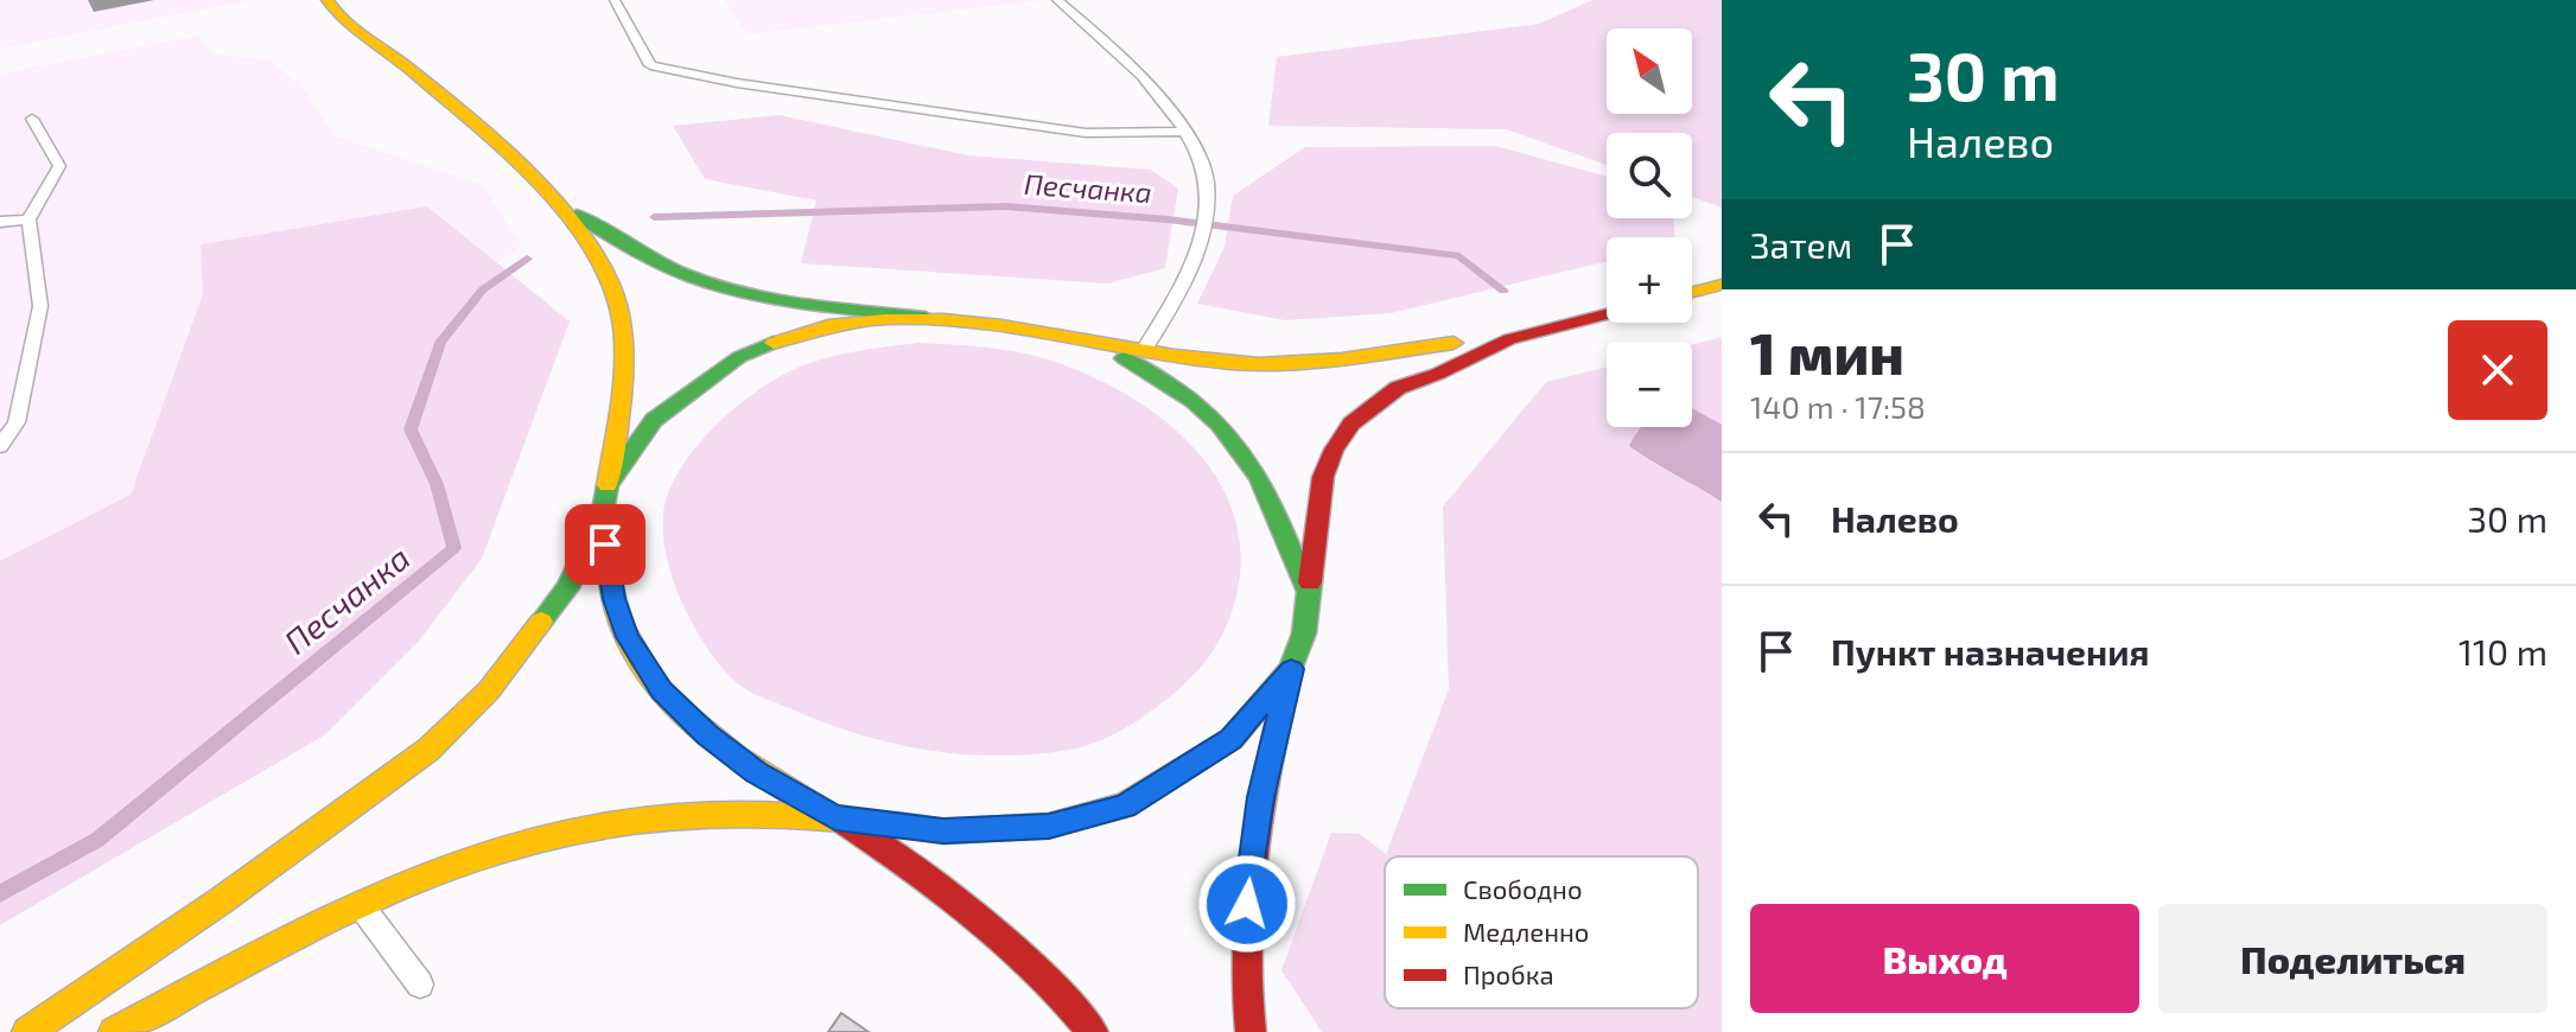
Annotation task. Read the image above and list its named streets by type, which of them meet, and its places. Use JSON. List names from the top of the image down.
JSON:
{
  "water": ["Песчанка"],
  "legend": ["Свободно", "Медленно", "Пробка"],
  "north": "top left",
  "page": {
    "turn": ["30 m", "Налево"],
    "map_buttons": ["+", "−"],
    "then": "Затем",
    "heading": ["1 мин", "140 m · 17:58"],
    "list": [
      {
        "name": "Налево",
        "value": "30 m"
      },
      {
        "name": "Пункт назначения",
        "value": "110 m"
      }
    ],
    "buttons": ["Выход", "Поделиться"]
  }
}
